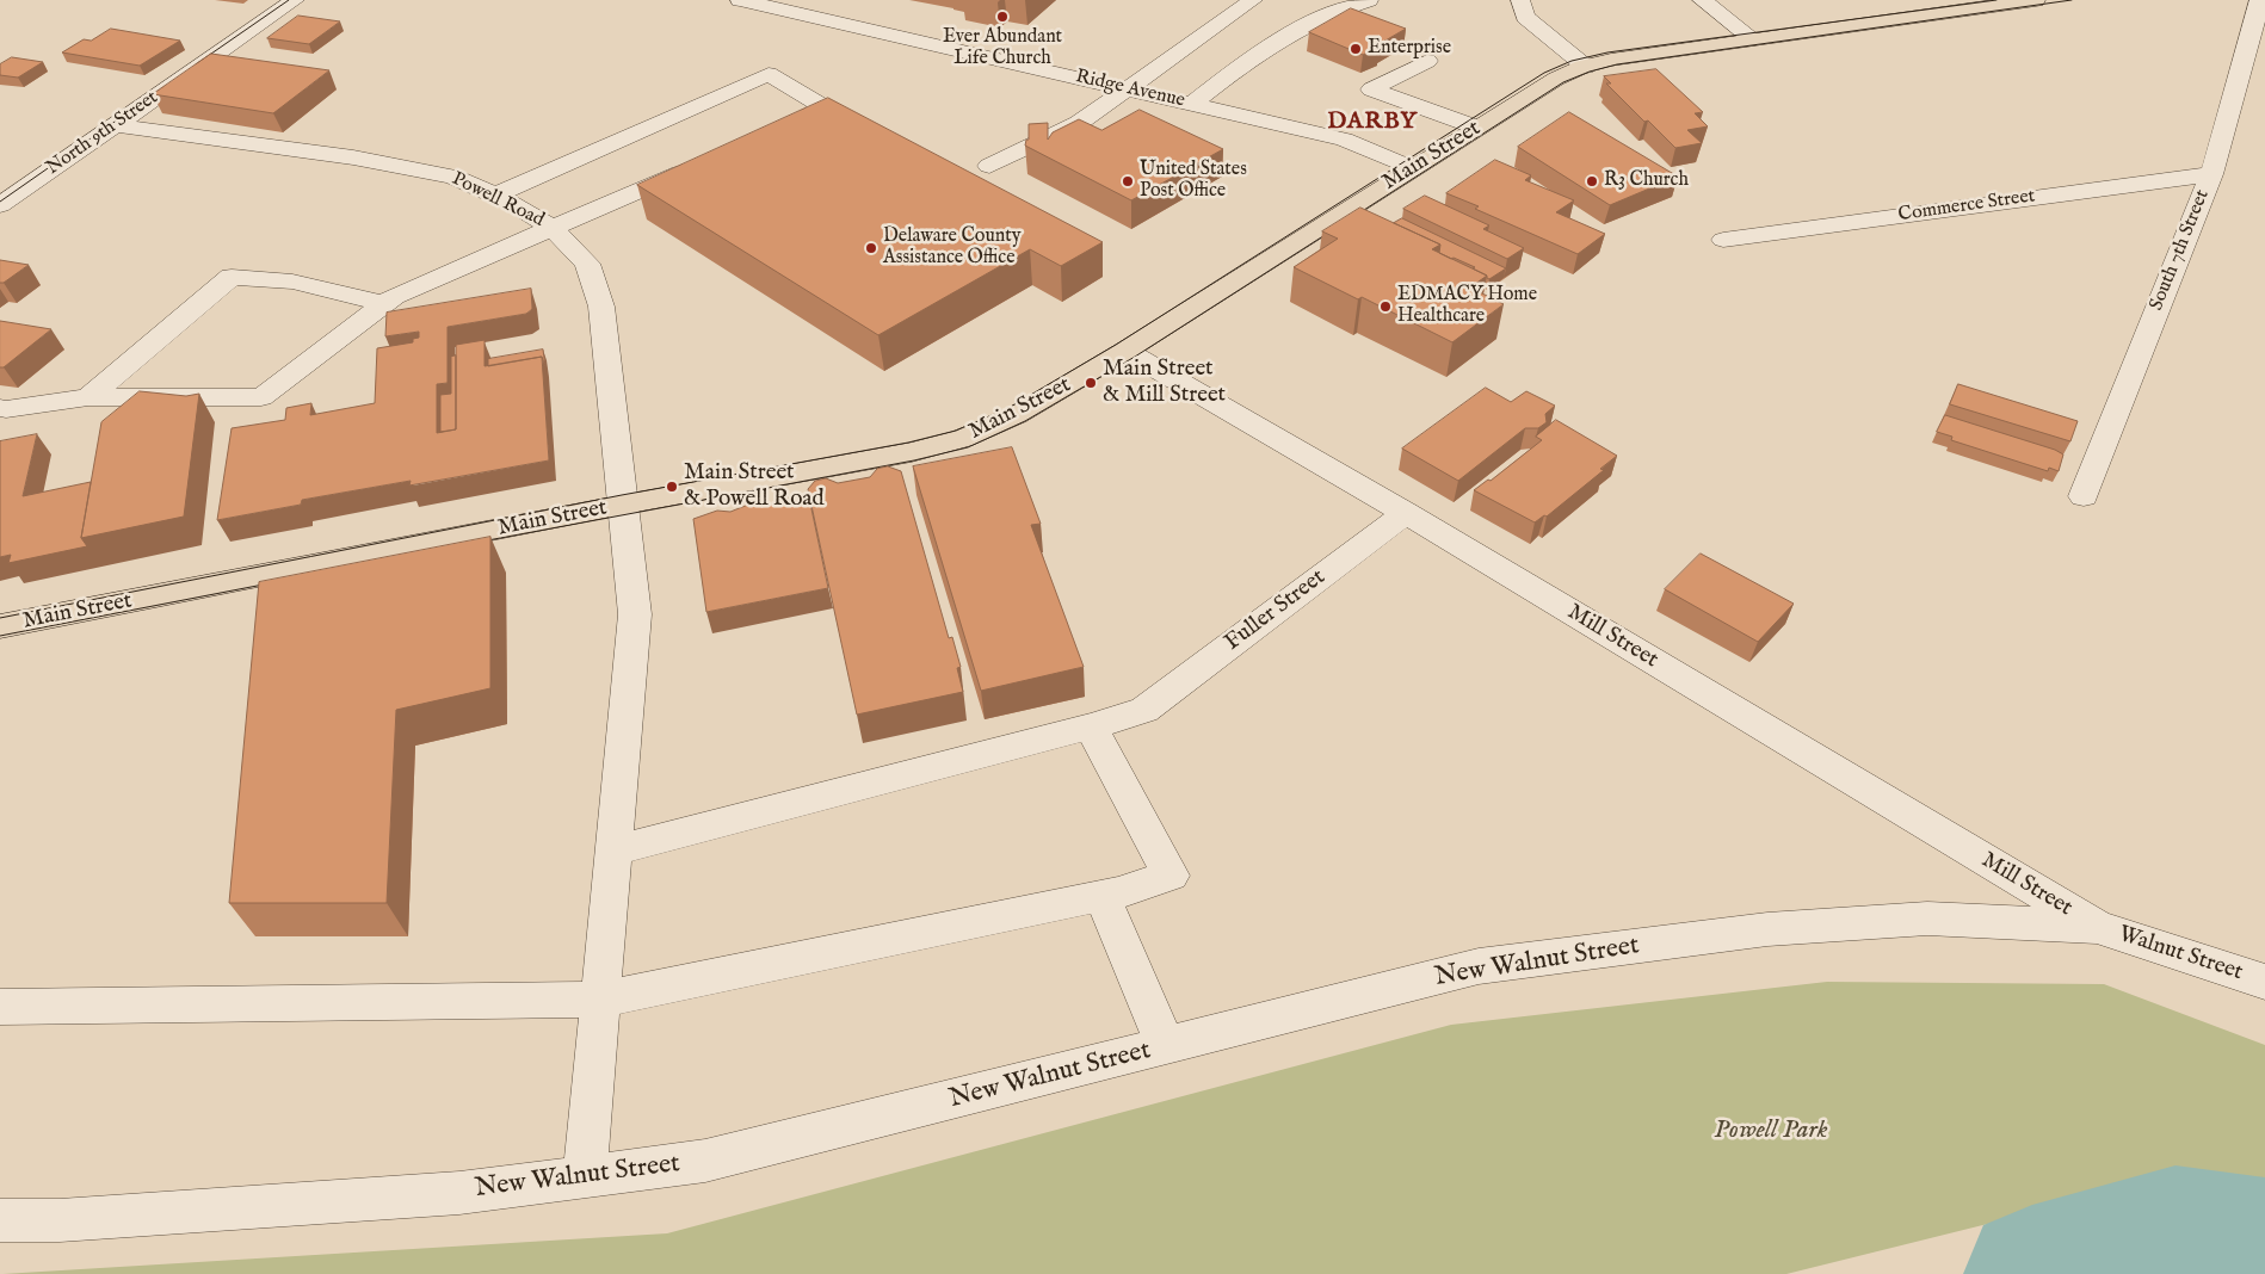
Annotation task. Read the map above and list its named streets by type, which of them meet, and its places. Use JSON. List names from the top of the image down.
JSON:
{
  "streets": {
    "main road": ["Main Street"],
    "street": [
      "Ridge Avenue",
      "North 9th Street",
      "Powell Road",
      "Commerce Street",
      "South 7th Street",
      "Fuller Street",
      "Mill Street",
      "Walnut Street",
      "New Walnut Street"
    ]
  },
  "crossings": [
    ["Ridge Avenue", "Main Street"],
    ["North 9th Street", "Powell Road"],
    ["Main Street", "Powell Road"],
    ["Main Street", "Mill Street"],
    ["Powell Road", "Fuller Street"],
    ["Powell Road", "New Walnut Street"],
    ["Commerce Street", "South 7th Street"],
    ["Fuller Street", "Mill Street"],
    ["Mill Street", "Walnut Street"],
    ["Mill Street", "New Walnut Street"],
    ["Walnut Street", "New Walnut Street"]
  ],
  "districts": ["DARBY"],
  "parks": ["Powell Park"],
  "places": [
    "Ever Abundant Life Church",
    "Enterprise",
    "United States Post Office",
    "R3 Church",
    "Delaware County Assistance Office",
    "EDMACY Home Healthcare",
    "Main Street & Mill Street",
    "Main Street & Powell Road"
  ]
}
